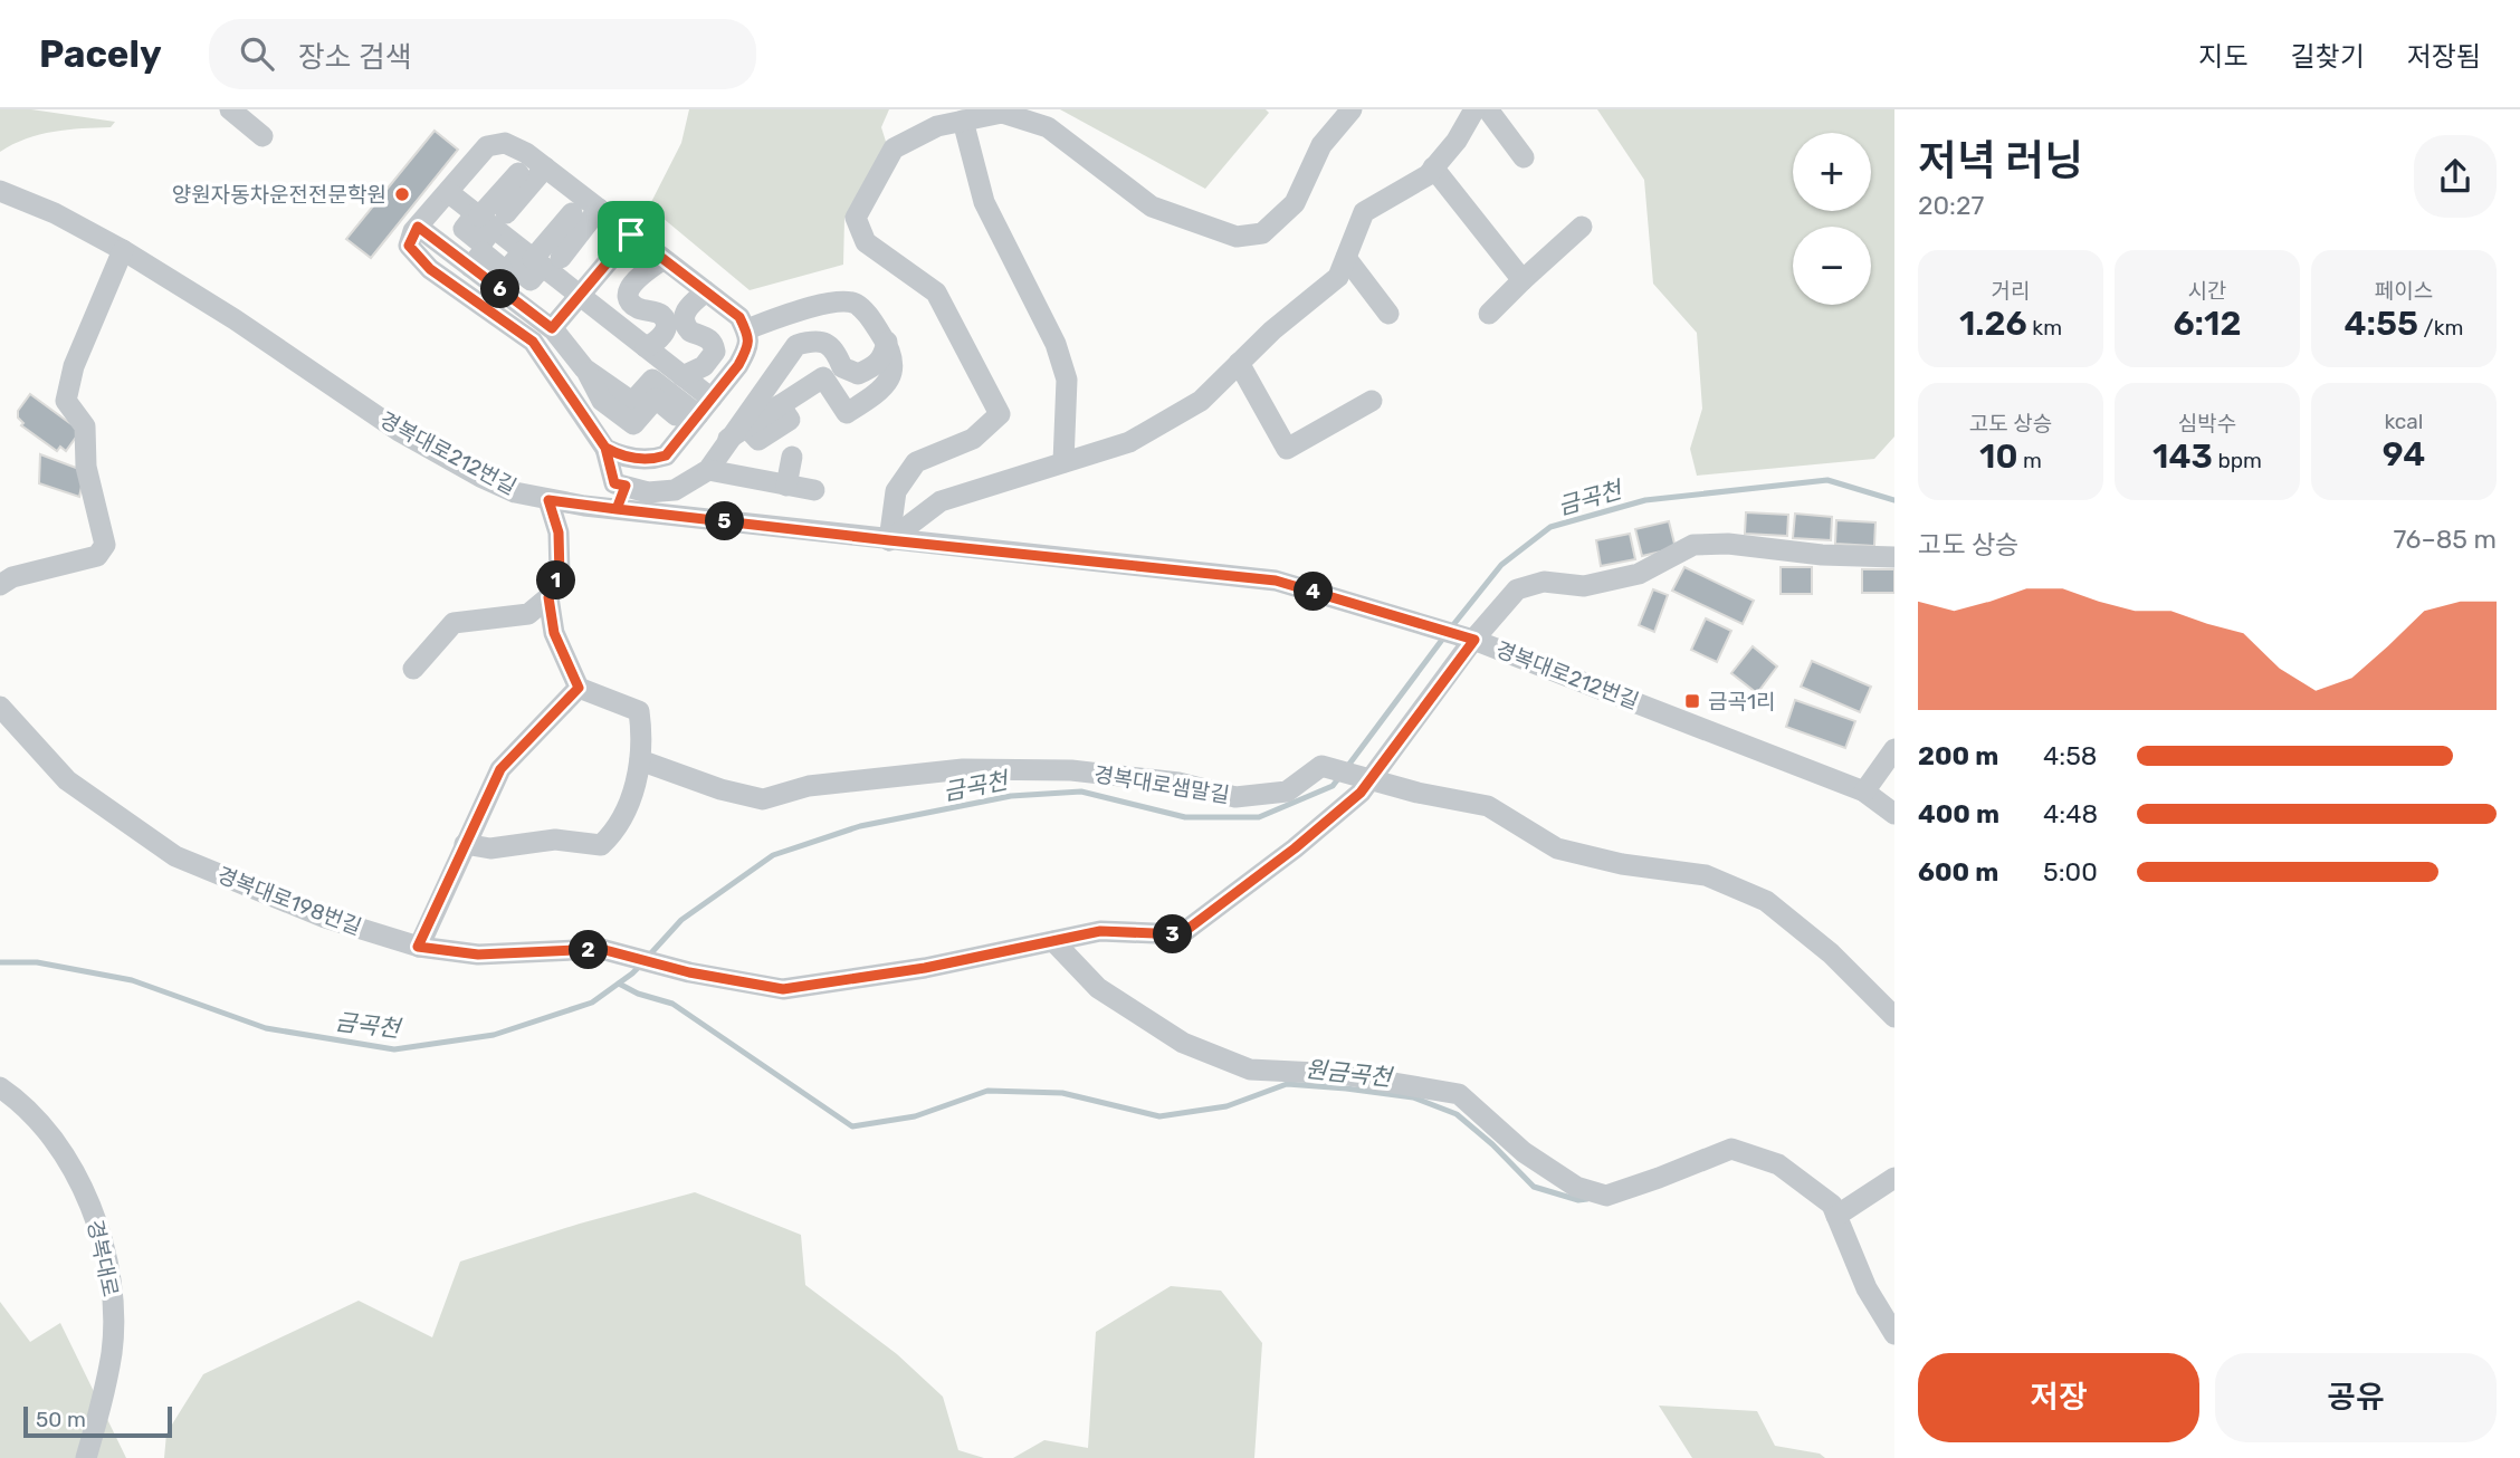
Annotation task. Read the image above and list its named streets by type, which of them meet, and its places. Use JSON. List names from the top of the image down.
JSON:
{
  "streets": {
    "street": [
      "경복대로212번길",
      "경복대로샘말길",
      "경복대로198번길",
      "경복대로"
    ]
  },
  "crossings": [
    ["경복대로212번길", "경복대로198번길"],
    ["경복대로샘말길", "경복대로198번길"]
  ],
  "water": ["금곡천", "원금곡천"],
  "places": {
    "other": ["양원자동차운전전문학원"],
    "transit": ["금곡1리"]
  },
  "scale_bar": "50 m",
  "page": {
    "header": "Pacely",
    "search": "장소 검색",
    "nav": ["지도", "길찾기", "저장됨"],
    "heading": ["저녁 러닝", "20:27"],
    "map_buttons": ["+", "−"],
    "stats": [
      ["거리", "1.26 km"],
      ["시간", "6:12"],
      ["페이스", "4:55 /km"],
      ["고도 상승", "10 m"],
      ["심박수", "143 bpm"],
      ["kcal", "94"]
    ],
    "pins": [
      "6",
      "5",
      "1",
      "4",
      "3",
      "2"
    ],
    "chart": ["고도 상승", "76–85 m"],
    "list": [
      {
        "name": "200 m",
        "note": "4:58"
      },
      {
        "name": "400 m",
        "note": "4:48"
      },
      {
        "name": "600 m",
        "note": "5:00"
      }
    ],
    "buttons": ["저장", "공유"],
    "scale": "50 m"
  }
}
